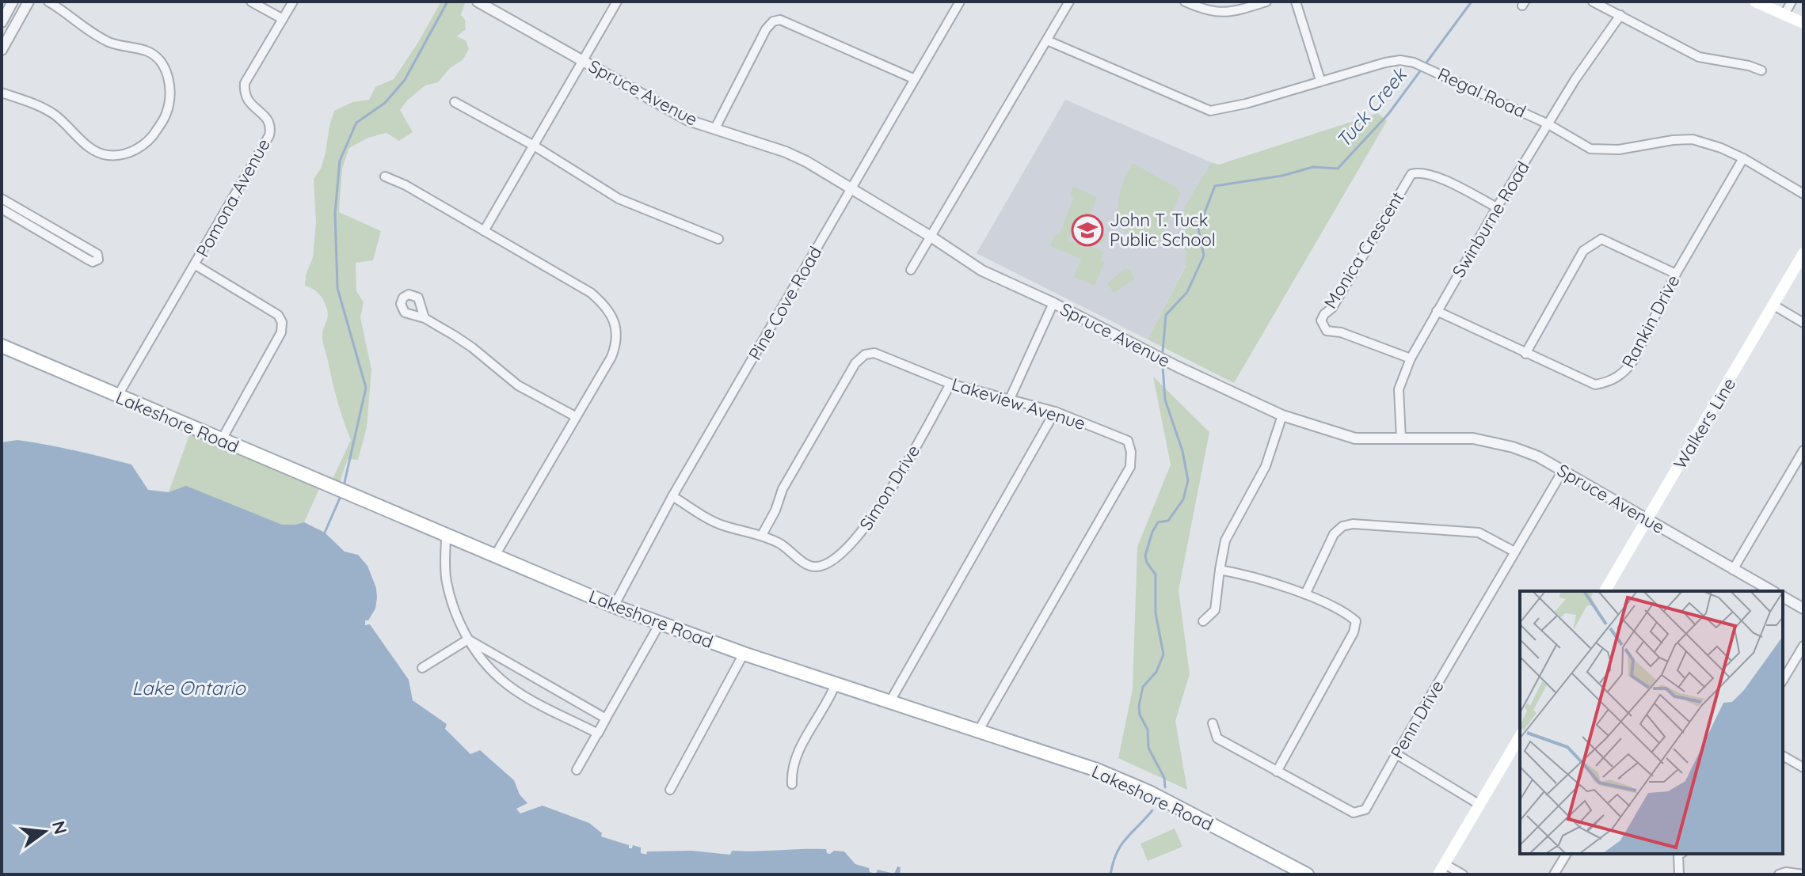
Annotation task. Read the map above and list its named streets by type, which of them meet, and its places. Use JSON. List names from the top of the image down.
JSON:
{
  "streets": {
    "main road": ["Lakeshore Road", "Walkers Line"],
    "street": [
      "Spruce Avenue",
      "Regal Road",
      "Pomona Avenue",
      "Swinburne Road",
      "Monica Crescent",
      "Pine Cove Road",
      "Rankin Drive",
      "Lakeview Avenue",
      "Simon Drive",
      "Penn Drive"
    ]
  },
  "crossings": [
    ["Spruce Avenue", "Swinburne Road"],
    ["Spruce Avenue", "Pine Cove Road"],
    ["Spruce Avenue", "Walkers Line"],
    ["Spruce Avenue", "Penn Drive"],
    ["Regal Road", "Swinburne Road"],
    ["Regal Road", "Rankin Drive"],
    ["Pomona Avenue", "Lakeshore Road"],
    ["Swinburne Road", "Monica Crescent"],
    ["Swinburne Road", "Rankin Drive"],
    ["Pine Cove Road", "Lakeshore Road"],
    ["Pine Cove Road", "Simon Drive"],
    ["Lakeview Avenue", "Lakeshore Road"],
    ["Lakeview Avenue", "Simon Drive"]
  ],
  "water": ["Tuck Creek", "Lake Ontario"],
  "places": {
    "school or university": ["John T. Tuck Public School"]
  },
  "north": "right"
}
